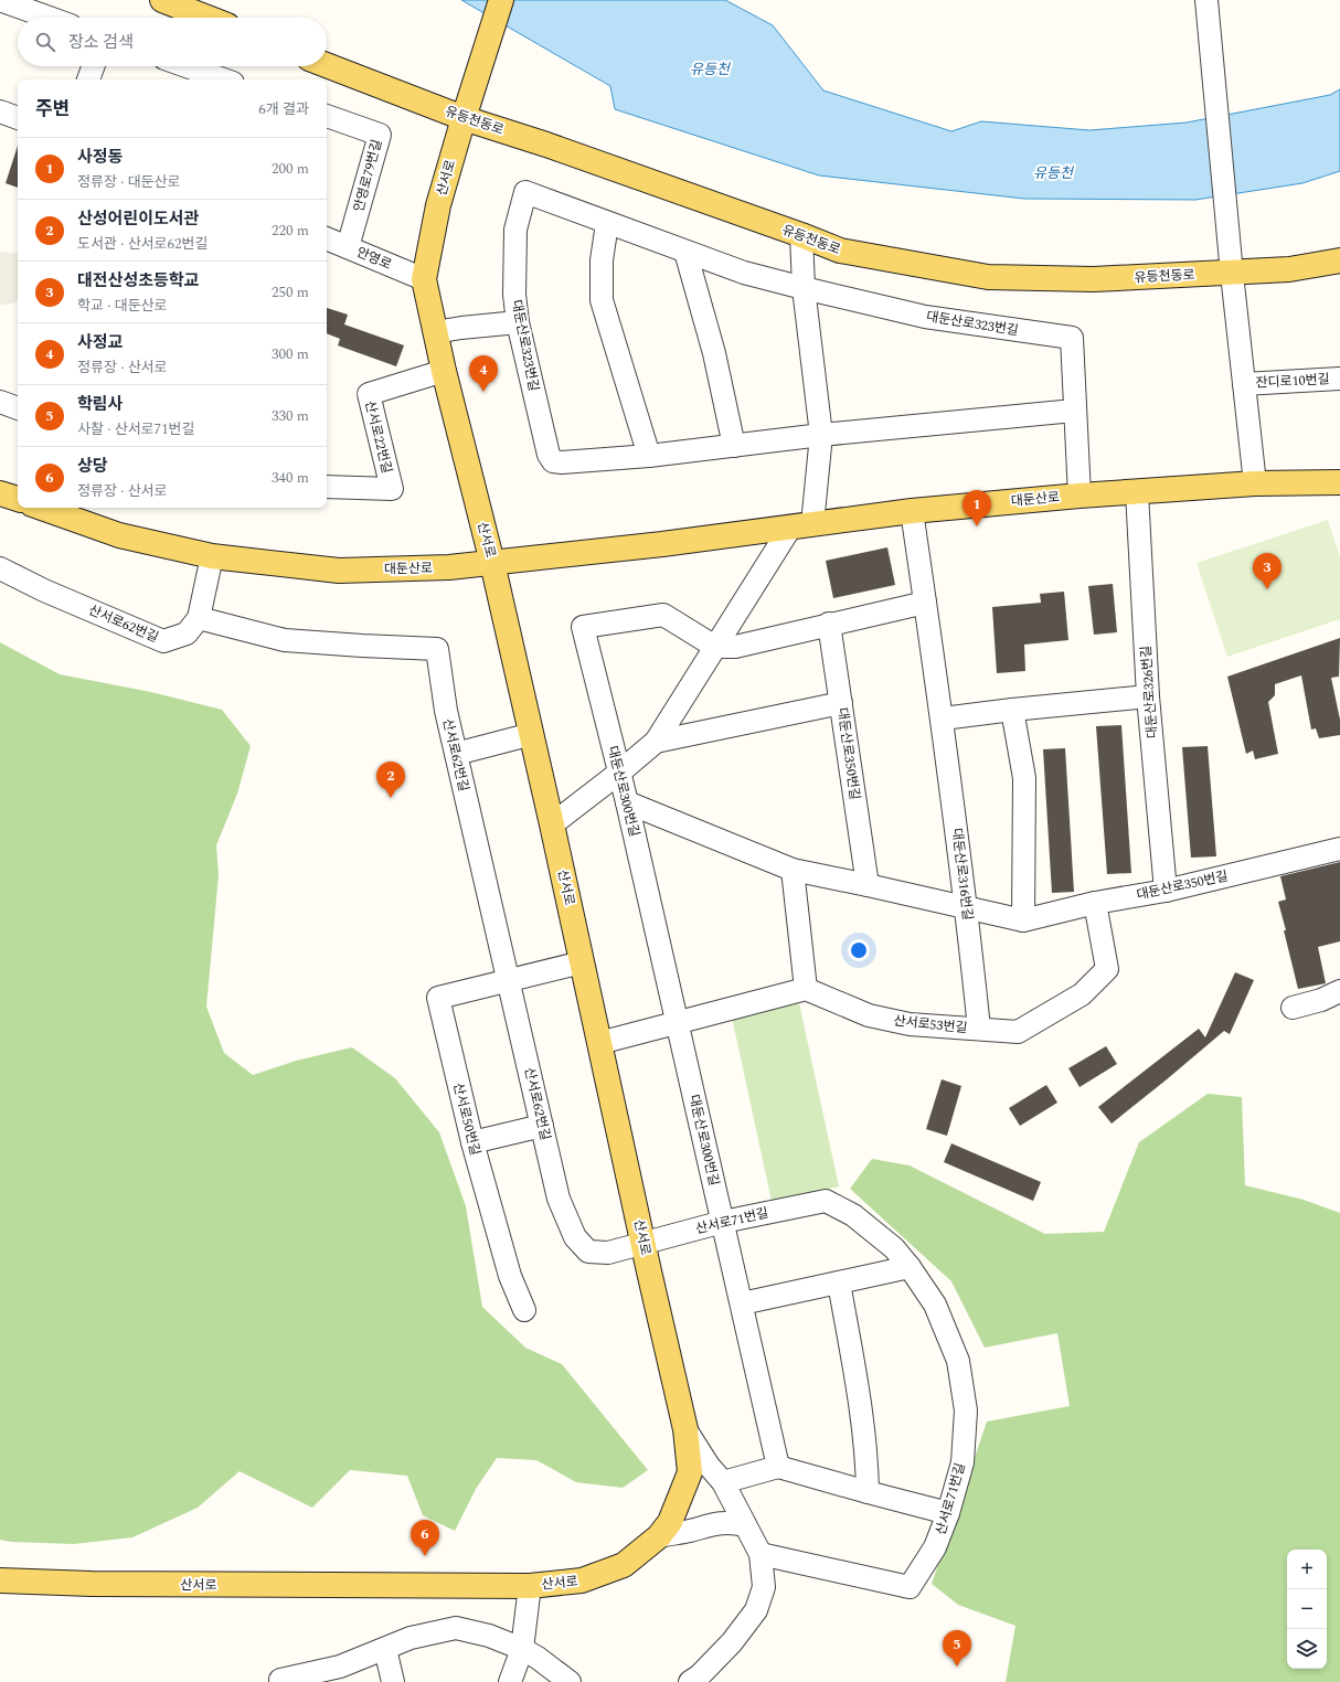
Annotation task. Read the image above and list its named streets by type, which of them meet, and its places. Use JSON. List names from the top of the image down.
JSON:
{
  "streets": {
    "main road": ["유등천동로", "산서로", "대둔산로"],
    "street": [
      "안영로79번길",
      "안영로",
      "대둔산로323번길",
      "잔디로10번길",
      "산서로22번길",
      "산서로62번길",
      "대둔산로326번길",
      "대둔산로350번길",
      "대둔산로300번길",
      "대둔산로316번길",
      "산서로53번길",
      "산서로50번길",
      "산서로71번길"
    ]
  },
  "crossings": [
    ["유등천동로", "산서로"],
    ["안영로79번길", "안영로"],
    ["산서로", "안영로"],
    ["산서로", "산서로22번길"],
    ["산서로", "대둔산로"],
    ["산서로", "산서로62번길"],
    ["산서로", "산서로71번길"],
    ["대둔산로323번길", "대둔산로"],
    ["대둔산로", "대둔산로326번길"],
    ["대둔산로", "대둔산로316번길"],
    ["산서로62번길", "산서로50번길"],
    ["산서로62번길", "산서로71번길"],
    ["대둔산로326번길", "대둔산로350번길"],
    ["대둔산로350번길", "대둔산로300번길"],
    ["대둔산로350번길", "대둔산로316번길"],
    ["대둔산로350번길", "산서로53번길"],
    ["대둔산로300번길", "산서로71번길"],
    ["대둔산로316번길", "산서로53번길"]
  ],
  "water": ["유등천"],
  "page": {
    "search": "장소 검색",
    "heading": ["주변", "6개 결과"],
    "list": [
      {
        "mark": "1",
        "name": "사정동",
        "note": "정류장 · 대둔산로",
        "value": "200 m"
      },
      {
        "mark": "2",
        "name": "산성어린이도서관",
        "note": "도서관 · 산서로62번길",
        "value": "220 m"
      },
      {
        "mark": "3",
        "name": "대전산성초등학교",
        "note": "학교 · 대둔산로",
        "value": "250 m"
      },
      {
        "mark": "4",
        "name": "사정교",
        "note": "정류장 · 산서로",
        "value": "300 m"
      },
      {
        "mark": "5",
        "name": "학림사",
        "note": "사찰 · 산서로71번길",
        "value": "330 m"
      },
      {
        "mark": "6",
        "name": "상당",
        "note": "정류장 · 산서로",
        "value": "340 m"
      }
    ],
    "pins": [
      "4",
      "1",
      "3",
      "2",
      "6",
      "5"
    ],
    "map_buttons": ["+", "−"]
  }
}
